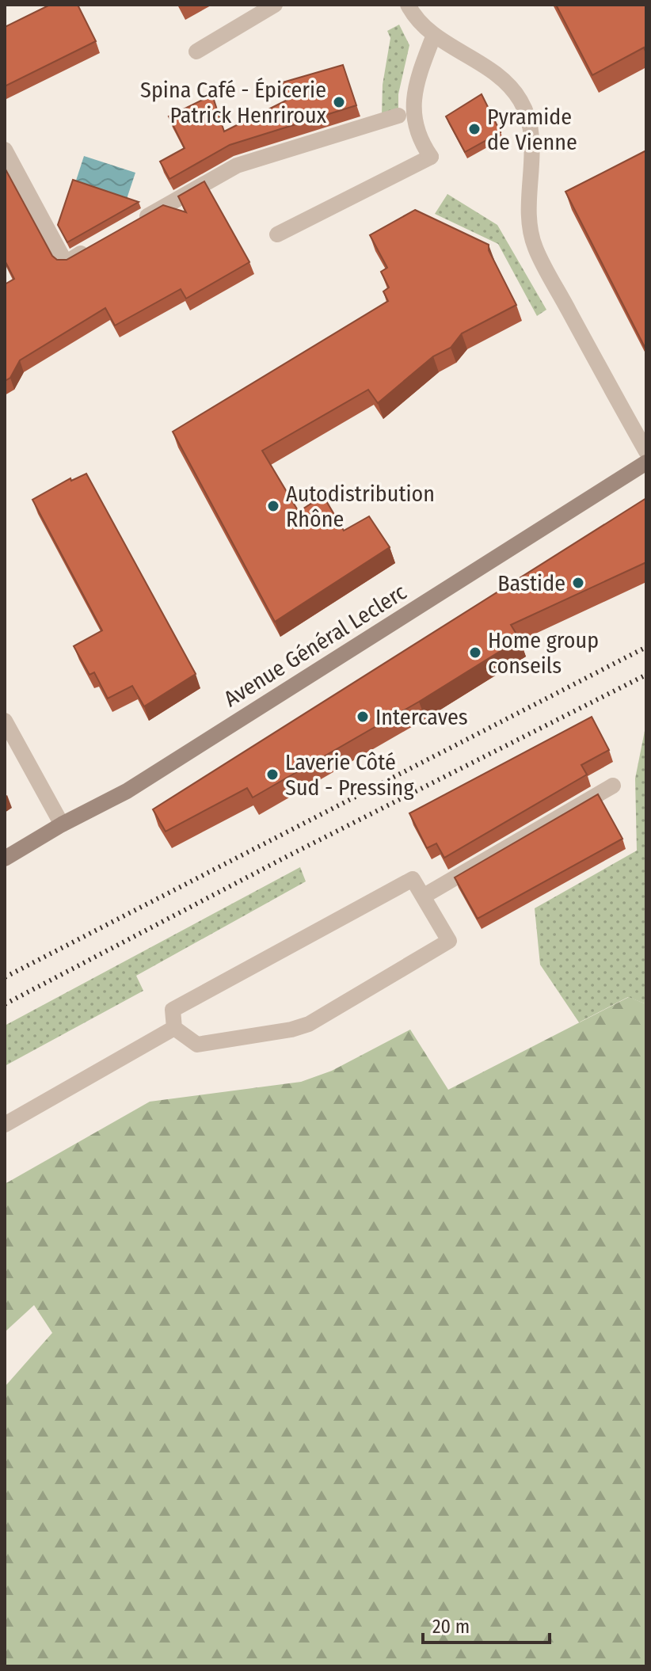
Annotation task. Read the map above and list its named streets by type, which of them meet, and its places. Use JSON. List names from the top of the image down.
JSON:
{
  "streets": {
    "main road": ["Avenue Général Leclerc"]
  },
  "places": [
    "Spina Café - Épicerie Patrick Henriroux",
    "Pyramide de Vienne",
    "Autodistribution Rhône",
    "Bastide",
    "Home group conseils",
    "Intercaves",
    "Laverie Côté Sud - Pressing"
  ],
  "scale_bar": "20 m"
}
